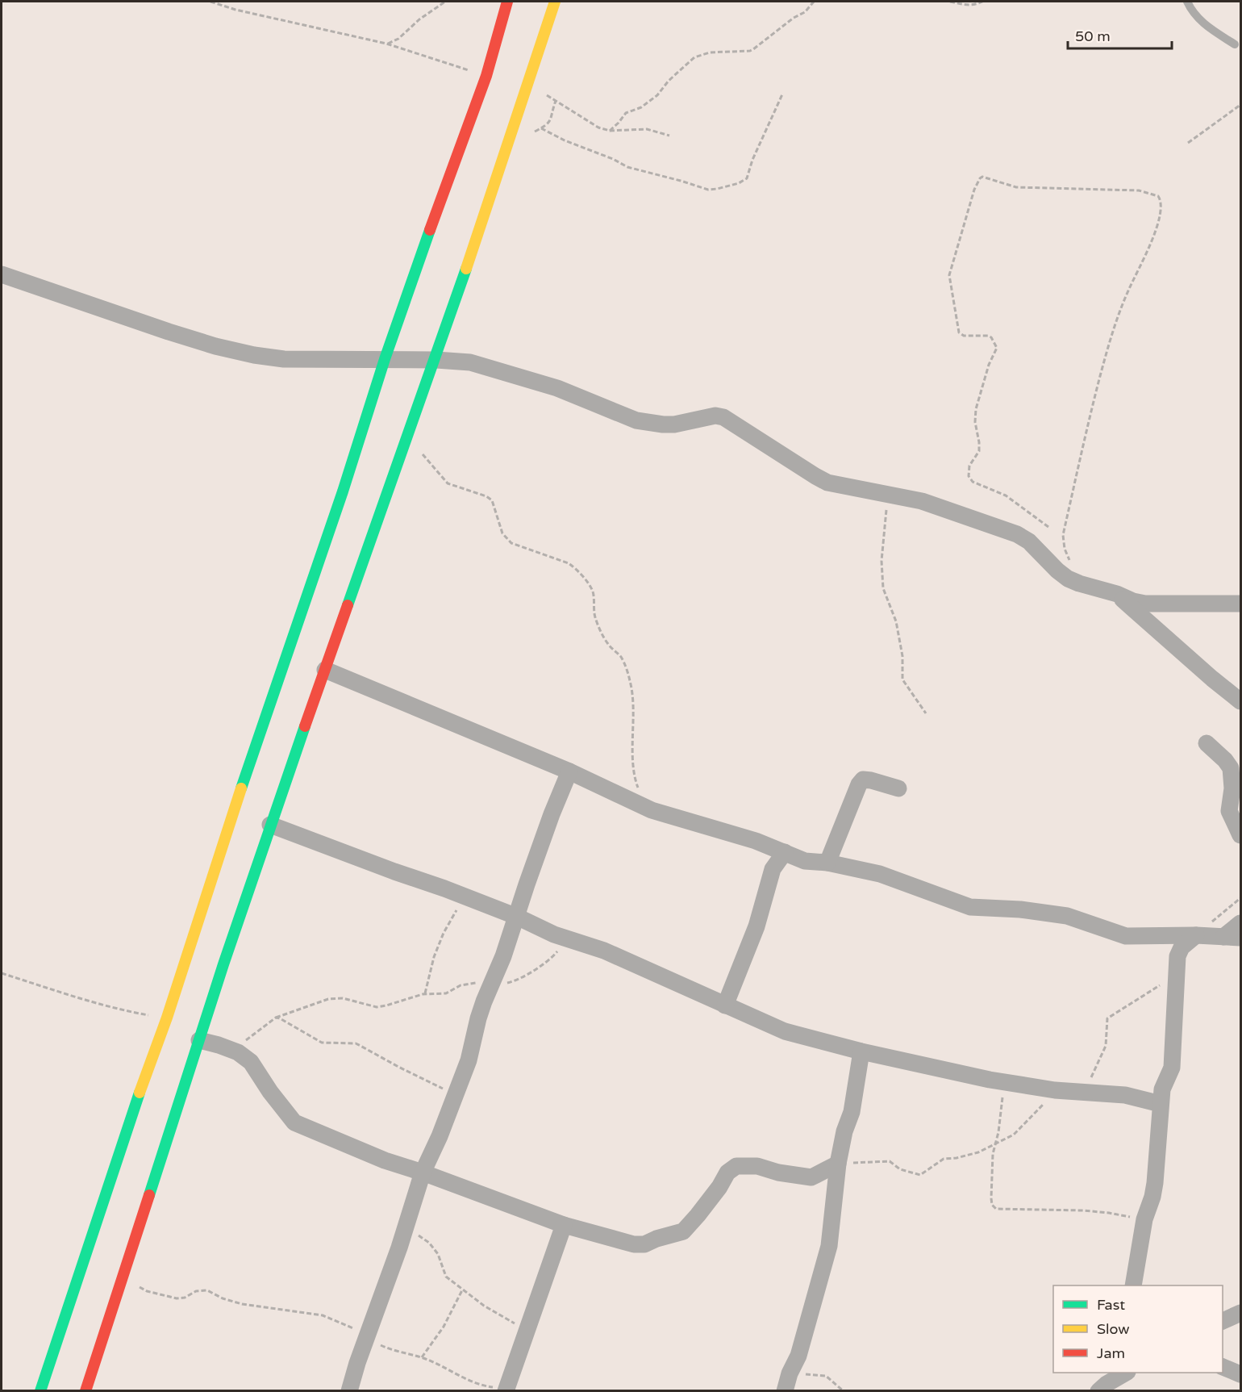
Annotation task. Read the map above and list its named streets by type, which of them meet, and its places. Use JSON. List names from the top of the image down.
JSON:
{
  "legend": ["Fast", "Slow", "Jam"],
  "scale_bar": "50 m"
}
